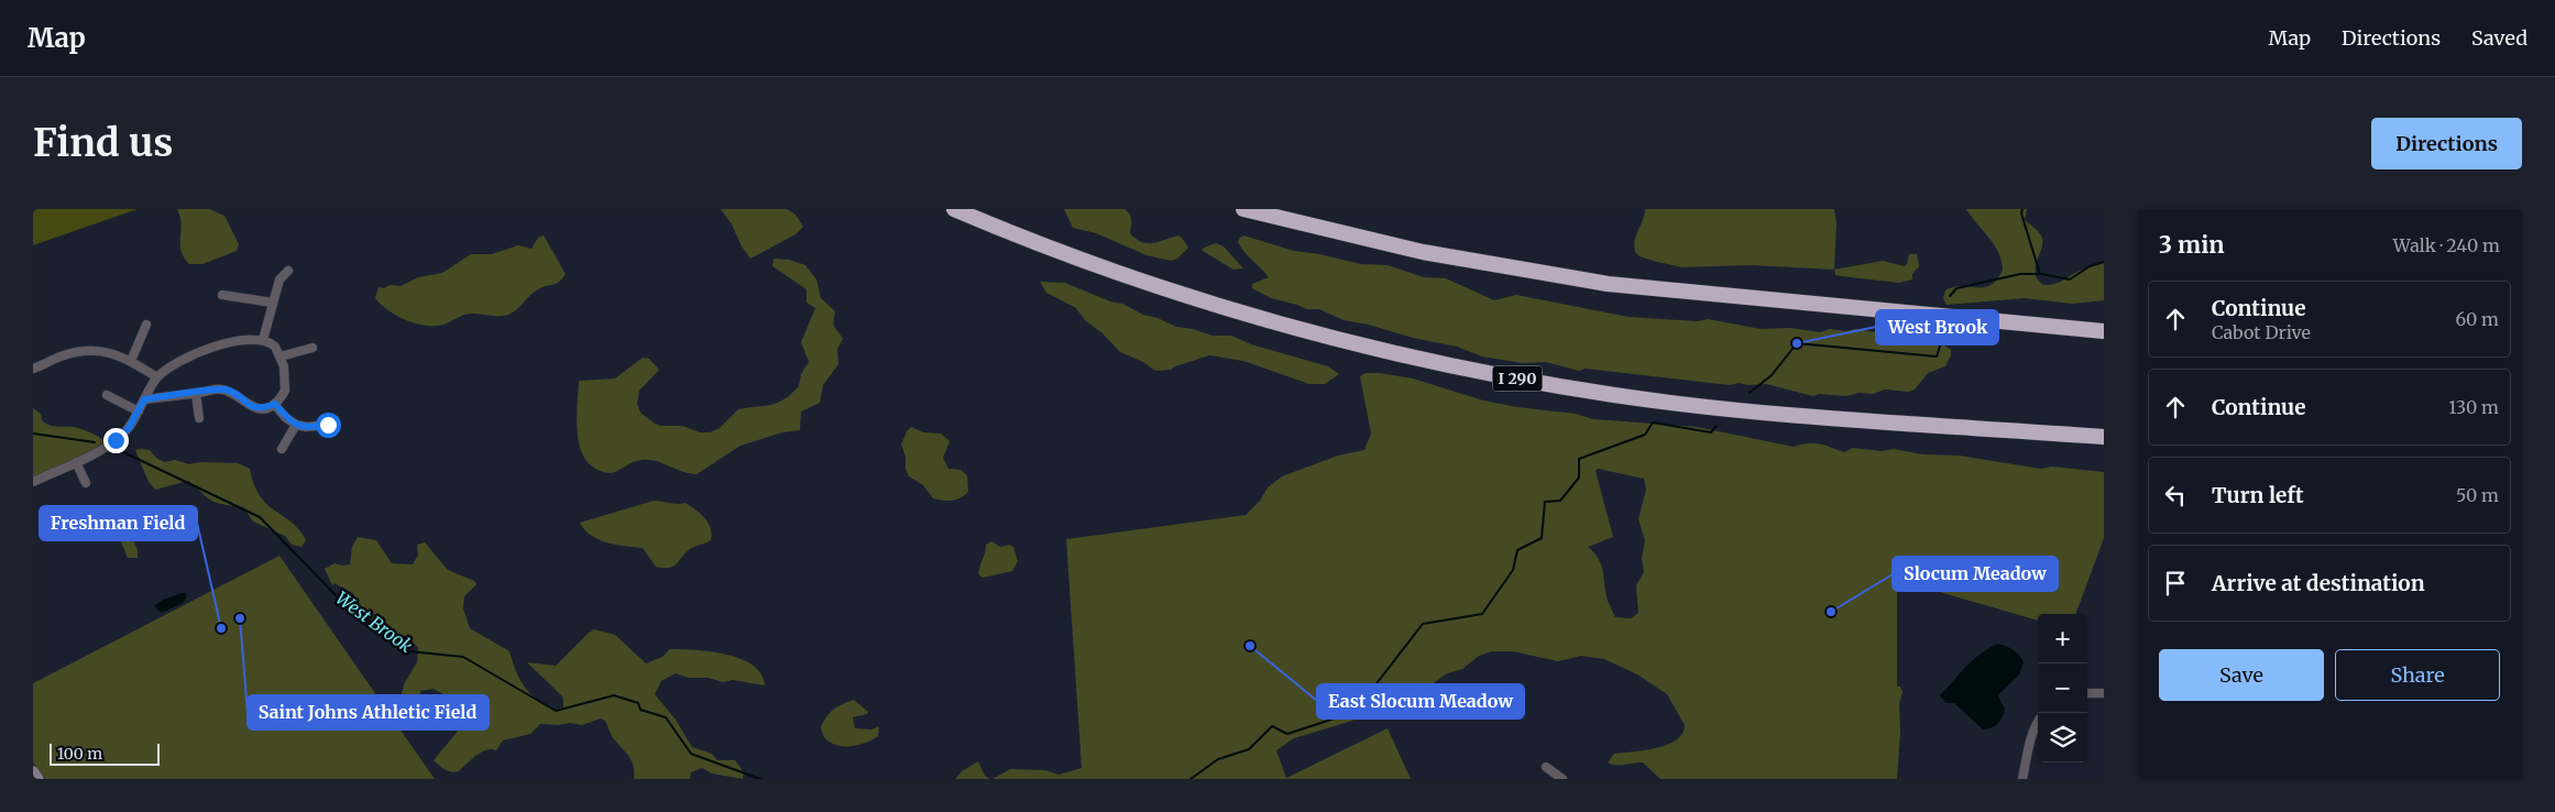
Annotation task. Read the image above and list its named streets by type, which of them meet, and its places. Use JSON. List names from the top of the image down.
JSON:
{
  "streets": {
    "highway": ["I 290"]
  },
  "water": ["West Brook"],
  "places": [
    "West Brook",
    "Slocum Meadow",
    "Saint Johns Athletic Field",
    "Freshman Field",
    "East Slocum Meadow"
  ],
  "scale_bar": "100 m",
  "page": {
    "header": "Map",
    "nav": ["Map", "Directions", "Saved"],
    "buttons": [
      "Directions",
      ["Save", "Share"]
    ],
    "title": "Find us",
    "heading": ["3 min", "Walk · 240 m"],
    "list": [
      ["Continue", "Cabot Drive", "60 m"],
      ["Continue", "130 m"],
      ["Turn left", "50 m"],
      "Arrive at destination"
    ],
    "map_buttons": ["+", "−"],
    "scale": "100 m"
  }
}
